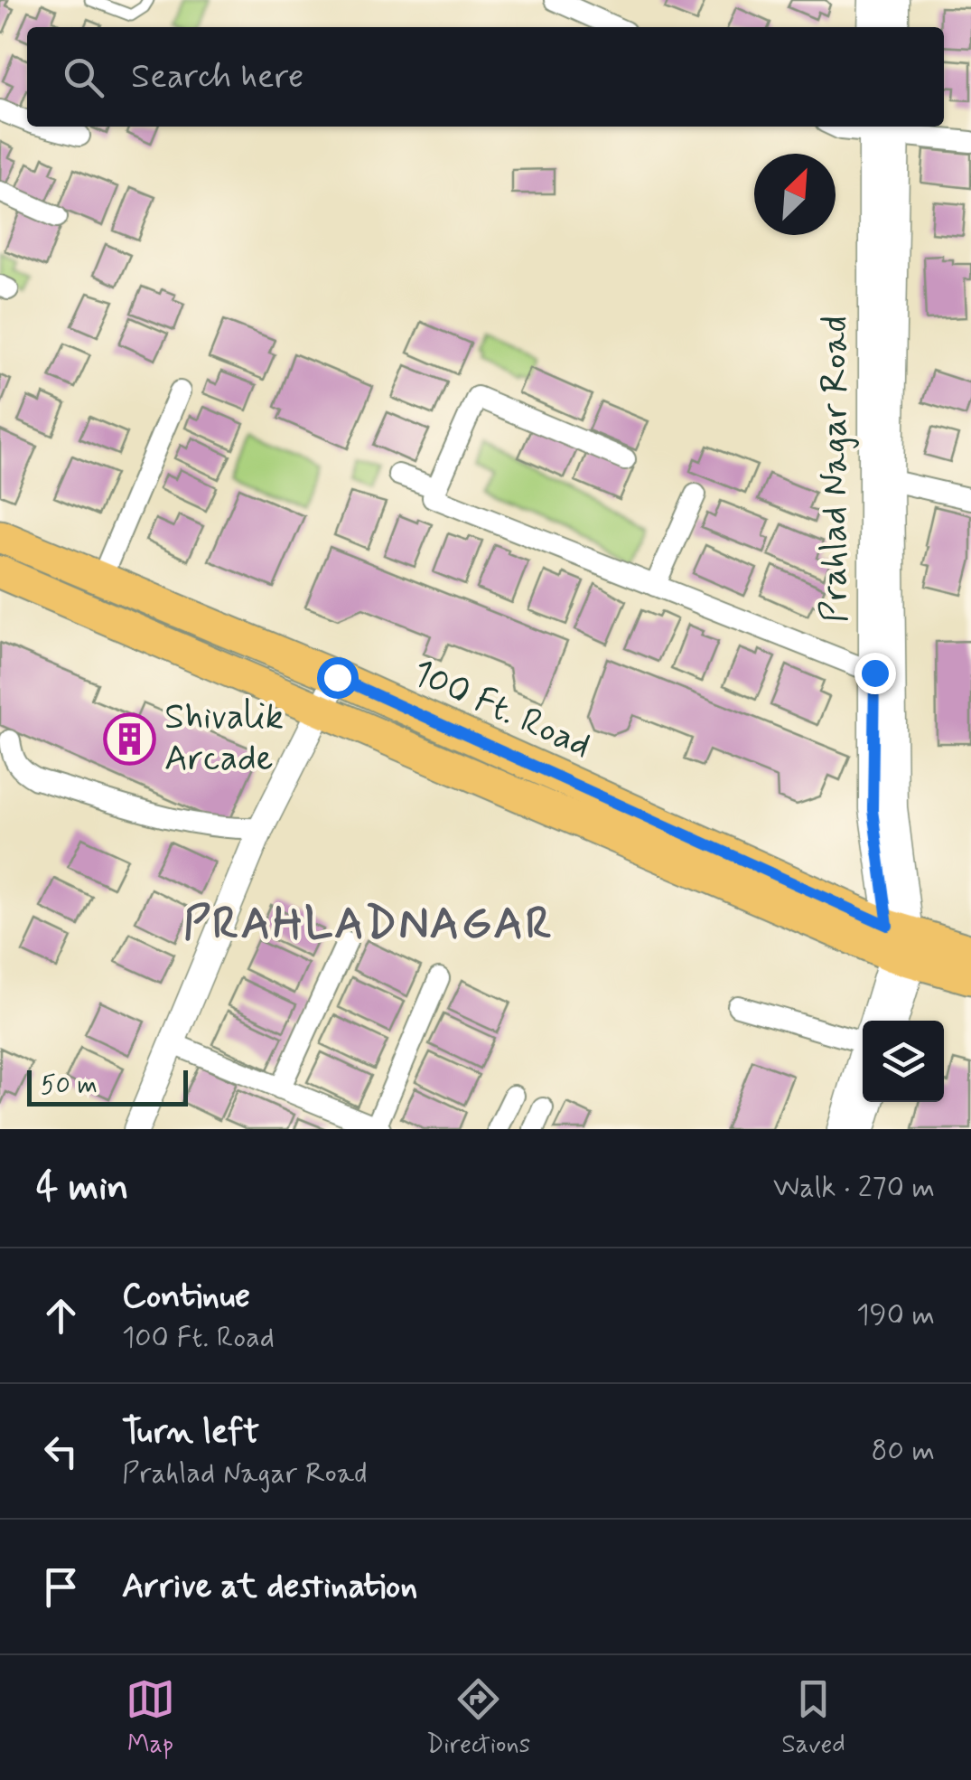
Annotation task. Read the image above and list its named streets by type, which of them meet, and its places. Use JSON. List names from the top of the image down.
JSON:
{
  "streets": {
    "main road": ["100 Ft. Road"],
    "street": ["Prahlad Nagar Road"]
  },
  "crossings": [
    ["Prahlad Nagar Road", "100 Ft. Road"]
  ],
  "districts": ["PRAHLADNAGAR"],
  "places": {
    "building": ["Shivalik Arcade"]
  },
  "scale_bar": "50 m",
  "north": "top right",
  "page": {
    "search": "Search here",
    "scale": "50 m",
    "heading": ["4 min", "Walk · 270 m"],
    "list": [
      ["Continue", "100 Ft. Road", "190 m"],
      ["Turn left", "Prahlad Nagar Road", "80 m"],
      "Arrive at destination"
    ],
    "nav": ["Map", "Directions", "Saved"]
  }
}
